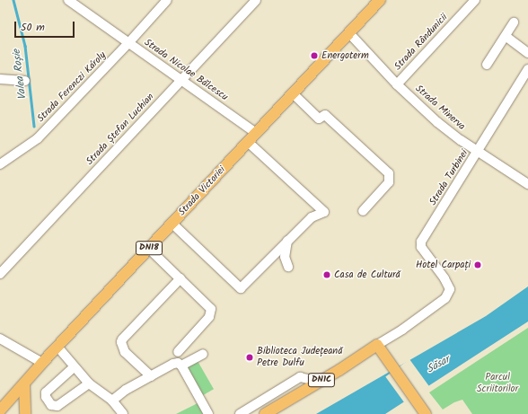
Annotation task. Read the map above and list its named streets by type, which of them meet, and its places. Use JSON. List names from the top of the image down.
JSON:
{
  "streets": {
    "main road": ["Strada Victoriei", "DN18", "DN1C"],
    "street": [
      "Strada Rândunicii",
      "Strada Nicolae Bălcescu",
      "Strada Ferenczi Károly",
      "Strada Minerva",
      "Strada Ștefan Luchian",
      "Strada Turbinei"
    ]
  },
  "crossings": [
    ["Strada Rândunicii", "Strada Minerva"],
    ["Strada Nicolae Bălcescu", "Strada Ferenczi Károly"],
    ["Strada Nicolae Bălcescu", "Strada Ștefan Luchian"],
    ["Strada Nicolae Bălcescu", "Strada Victoriei"],
    ["Strada Minerva", "Strada Turbinei"],
    ["Strada Minerva", "Strada Victoriei"],
    ["Strada Turbinei", "DN1C"]
  ],
  "water": ["Valea Roșie", "Săsar"],
  "parks": ["Parcul Scriitorilor"],
  "places": [
    "Energoterm",
    "Hotel Carpați",
    "Casa de Cultură",
    "Biblioteca Județeană Petre Dulfu"
  ],
  "scale_bar": "50 m"
}
